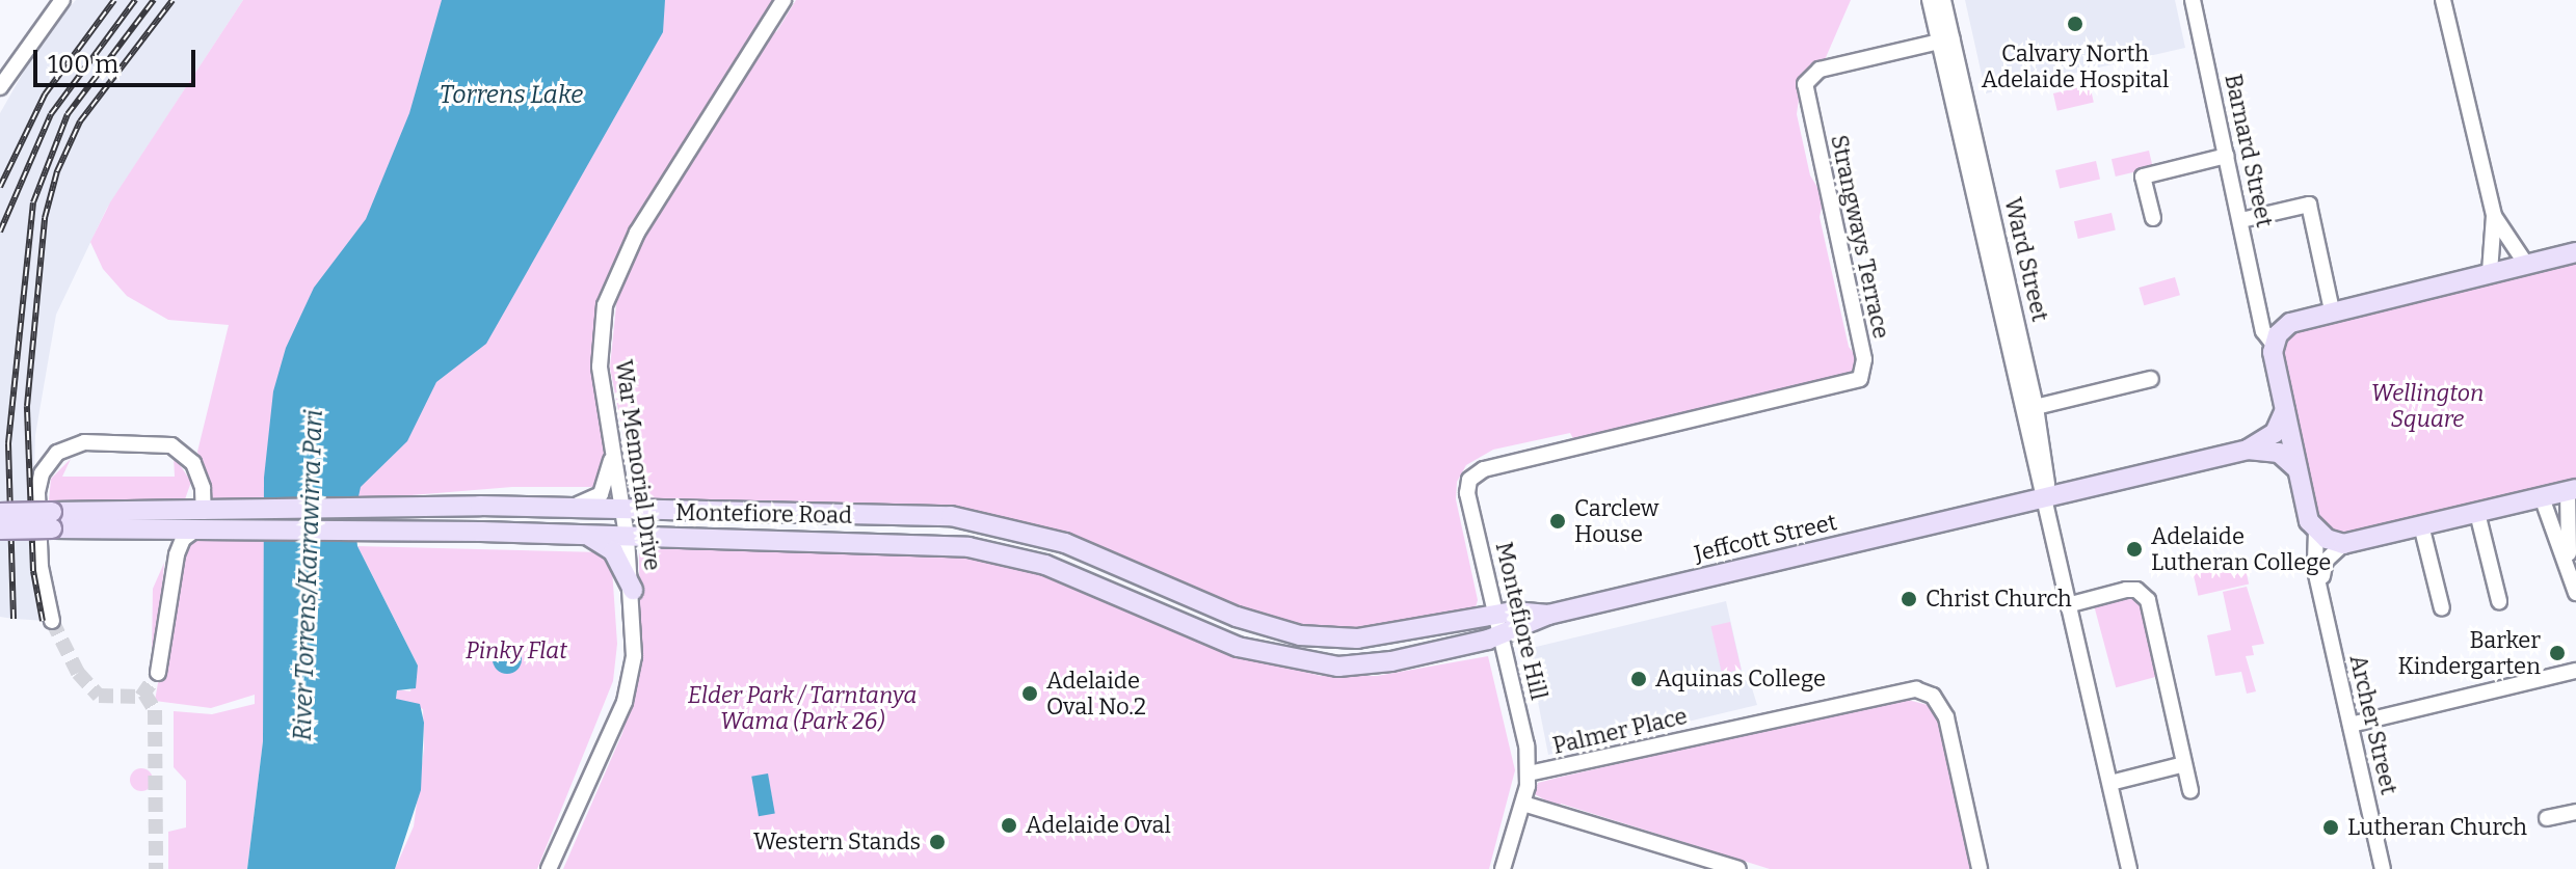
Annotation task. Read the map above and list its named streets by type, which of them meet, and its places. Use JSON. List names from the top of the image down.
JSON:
{
  "streets": {
    "main road": ["Montefiore Road", "Jeffcott Street"],
    "street": [
      "Barnard Street",
      "Strangways Terrace",
      "Ward Street",
      "War Memorial Drive",
      "Montefiore Hill",
      "Archer Street",
      "Palmer Place"
    ]
  },
  "crossings": [
    ["Strangways Terrace", "Ward Street"],
    ["Strangways Terrace", "Montefiore Hill"],
    ["Ward Street", "Jeffcott Street"],
    ["War Memorial Drive", "Montefiore Road"],
    ["Montefiore Road", "Jeffcott Street"],
    ["Montefiore Road", "Montefiore Hill"],
    ["Jeffcott Street", "Montefiore Hill"],
    ["Montefiore Hill", "Palmer Place"]
  ],
  "water": ["Torrens Lake", "River Torrens/Karrawirra Pari"],
  "parks": ["Wellington Square", "Pinky Flat", "Elder Park / Tarntanya Wama (Park 26)"],
  "places": [
    "Calvary North Adelaide Hospital",
    "Carclew House",
    "Adelaide Lutheran College",
    "Christ Church",
    "Barker Kindergarten",
    "Aquinas College",
    "Adelaide Oval No.2",
    "Adelaide Oval",
    "Lutheran Church",
    "Western Stands"
  ],
  "scale_bar": "100 m"
}
